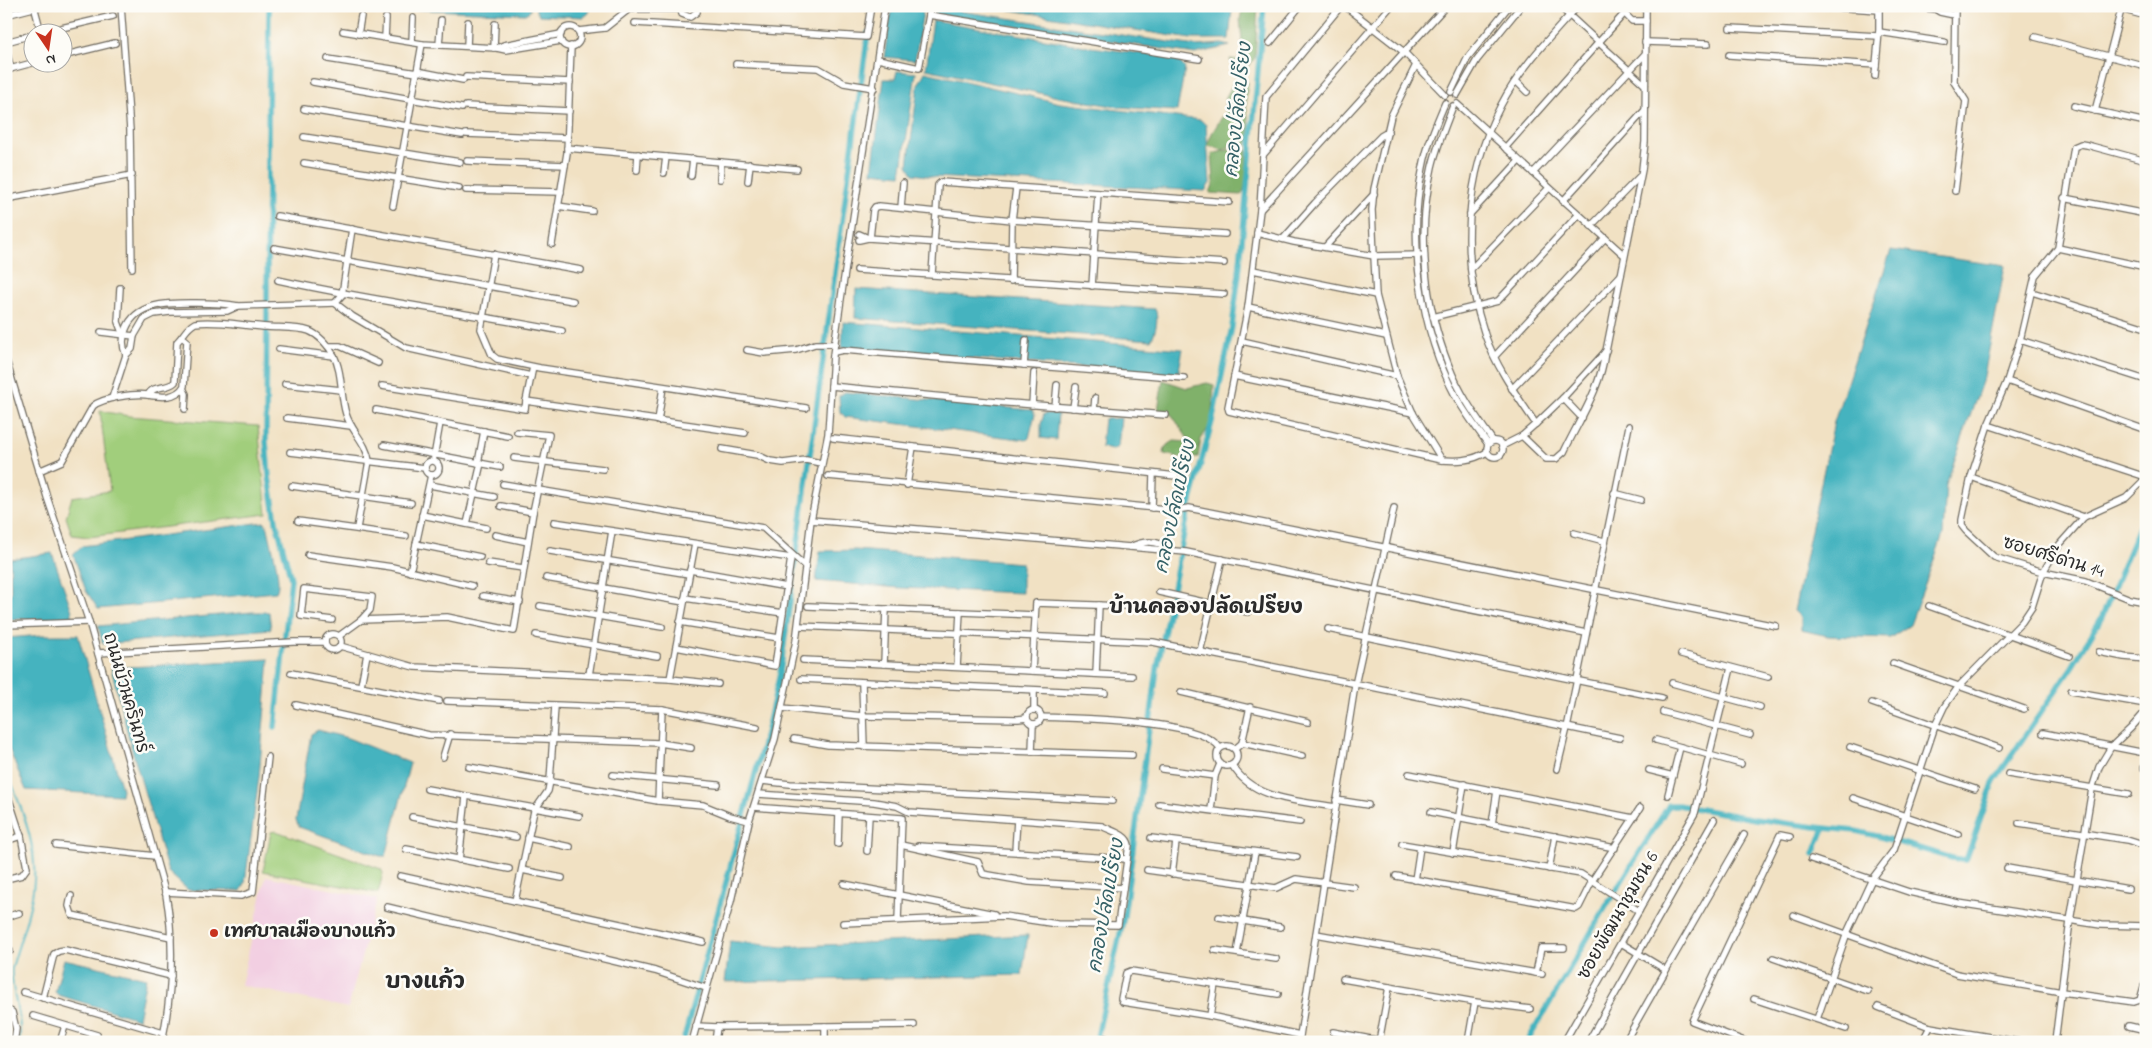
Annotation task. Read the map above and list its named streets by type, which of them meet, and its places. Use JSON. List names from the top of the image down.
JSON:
{
  "streets": {
    "street": ["ซอยศรีด่าน 14", "ถนนบัวนครินทร์", "ซอยพัฒนาชุมชน 6"]
  },
  "districts": ["บ้านคลองปลัดเปรียง", "บางแก้ว"],
  "water": ["คลองปลัดเปรียง"],
  "places": ["เทศบาลเมืองบางแก้ว"],
  "north": "bottom"
}
